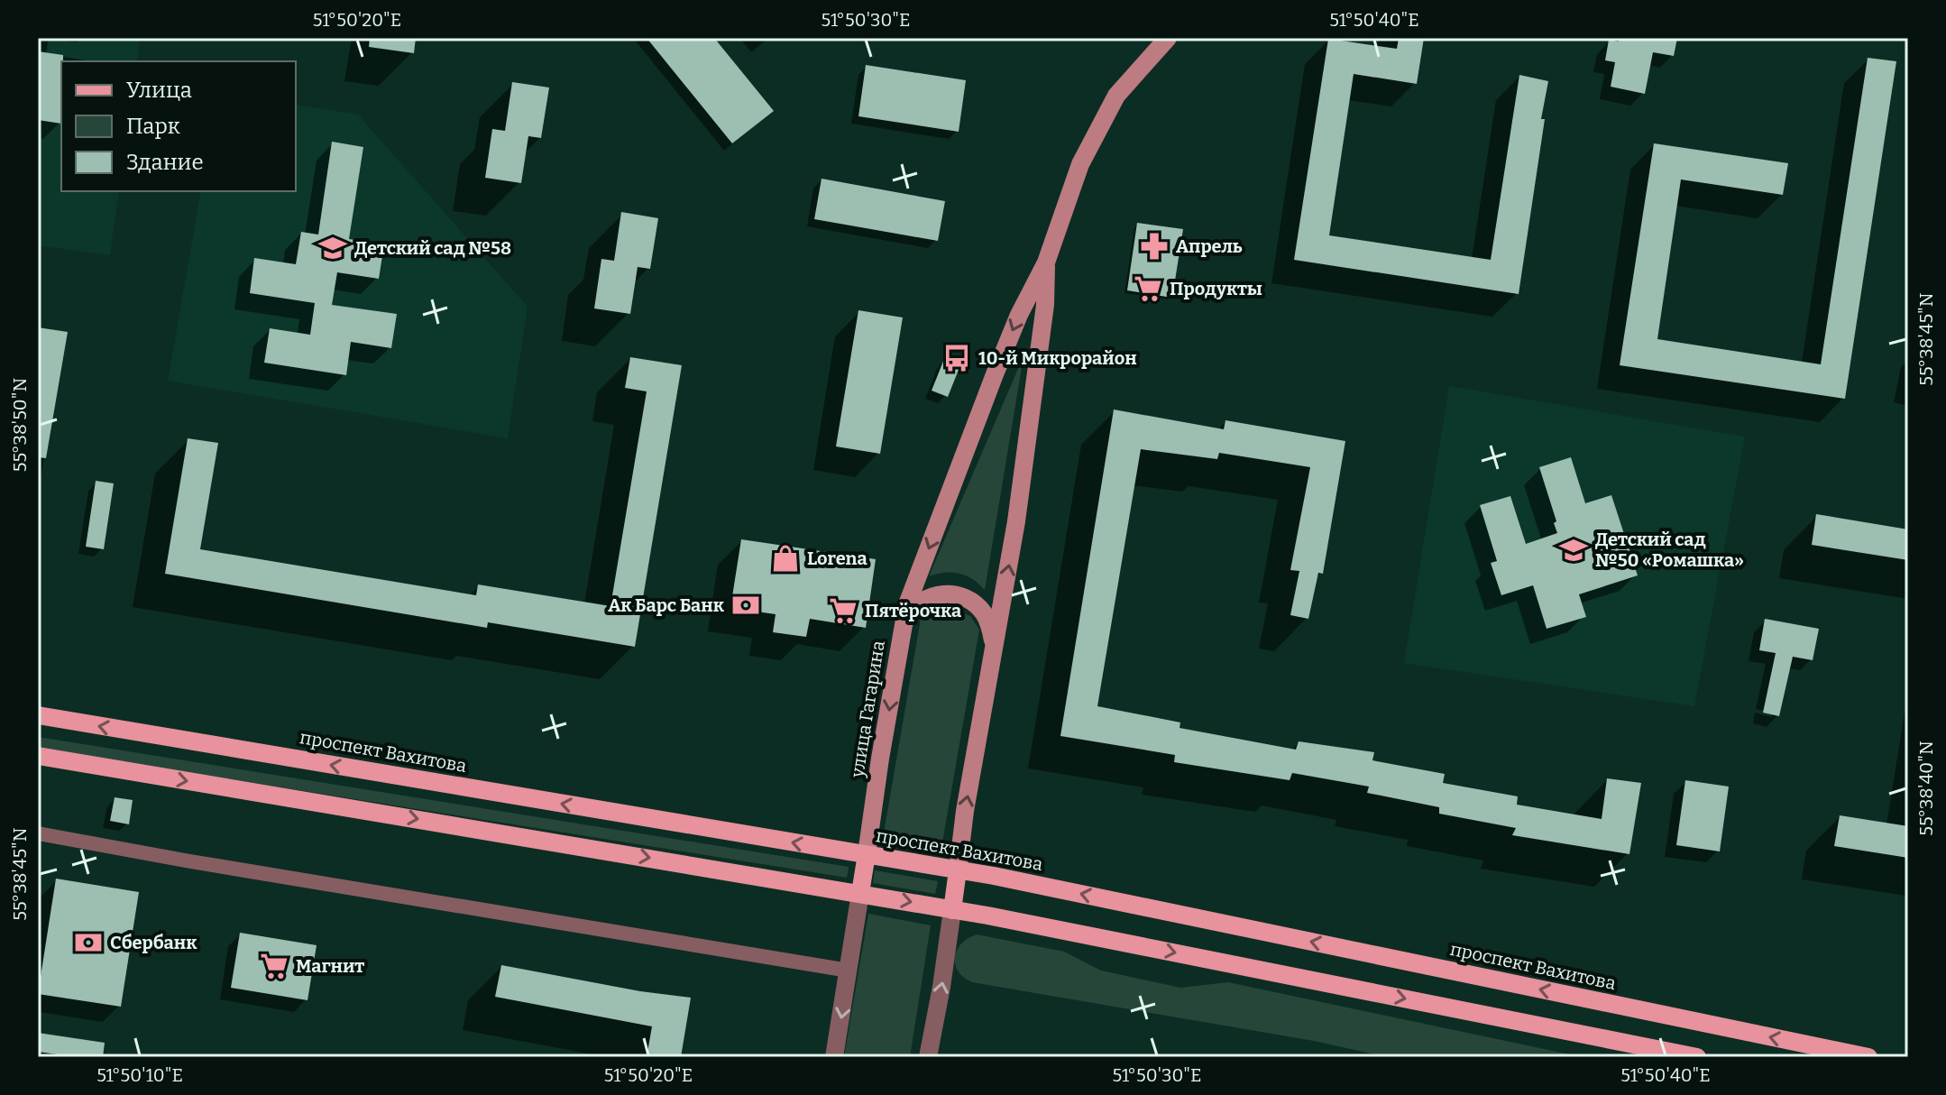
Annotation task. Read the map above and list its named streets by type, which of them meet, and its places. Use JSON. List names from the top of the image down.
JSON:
{
  "streets": {
    "main road": ["улица Гагарина", "проспект Вахитова"]
  },
  "crossings": [
    ["улица Гагарина", "проспект Вахитова"]
  ],
  "places": {
    "pharmacy": ["Апрель"],
    "school or university": ["Детский сад №58", "Детский сад №50 «Ромашка»"],
    "supermarket": ["Продукты", "Пятёрочка", "Магнит"],
    "bus stop": ["10-й Микрорайон"],
    "shop": ["Lorena"],
    "bank": ["Ак Барс Банк", "Сбербанк"]
  },
  "legend": ["Улица", "Парк", "Здание"],
  "coordinates": [
    "51°50'20\"E",
    "51°50'30\"E",
    "51°50'40\"E",
    "55°38'45\"N",
    "55°38'50\"N",
    "55°38'40\"N",
    "51°50'10\"E"
  ]
}
